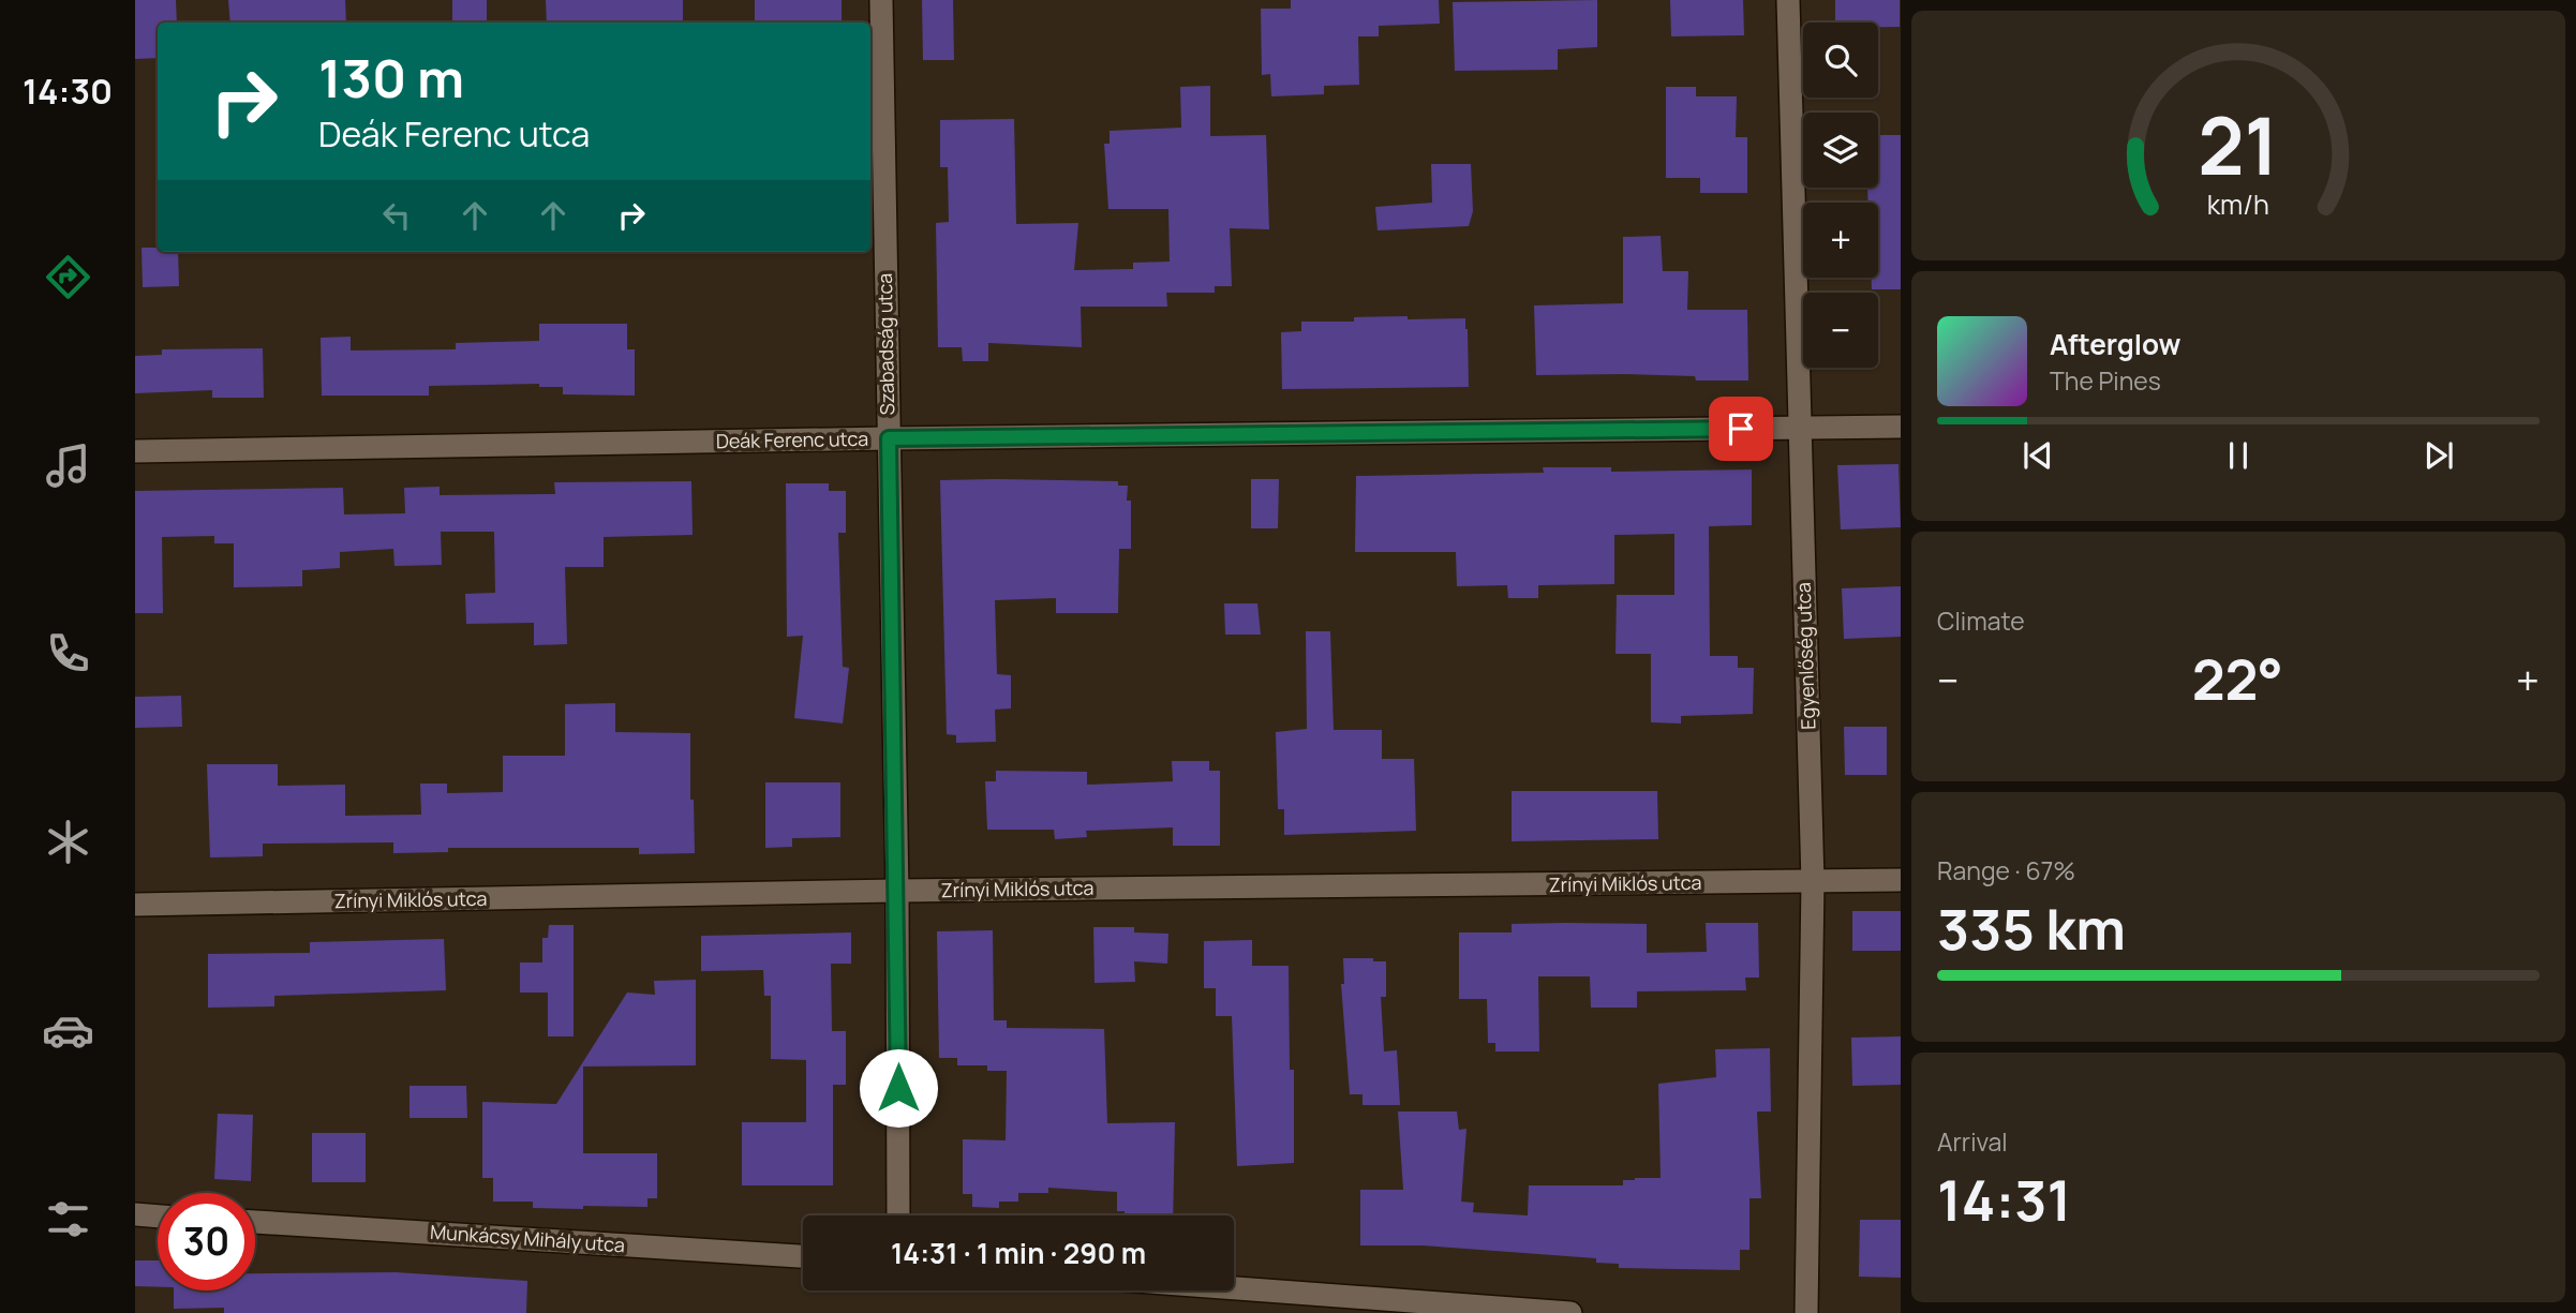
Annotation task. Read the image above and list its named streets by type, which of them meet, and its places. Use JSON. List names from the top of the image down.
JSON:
{
  "streets": {
    "street": [
      "Szabadság utca",
      "Deák Ferenc utca",
      "Egyenlőség utca",
      "Zrínyi Miklós utca",
      "Munkácsy Mihály utca"
    ]
  },
  "crossings": [
    ["Szabadság utca", "Deák Ferenc utca"],
    ["Szabadság utca", "Zrínyi Miklós utca"],
    ["Deák Ferenc utca", "Egyenlőség utca"],
    ["Egyenlőség utca", "Zrínyi Miklós utca"]
  ],
  "page": {
    "tabs": "14:30",
    "map_buttons": ["+", "−"],
    "turn": ["130 m", "Deák Ferenc utca"],
    "song": ["Afterglow", "The Pines"],
    "tile": [
      "Climate",
      ["Range · 67%", "335 km"],
      ["Arrival", "14:31"]
    ],
    "heat": ["−", "22°", "+"],
    "limit": "30",
    "trip": "14:31 · 1 min · 290 m",
    "gauge": ["21", "km/h"]
  }
}
